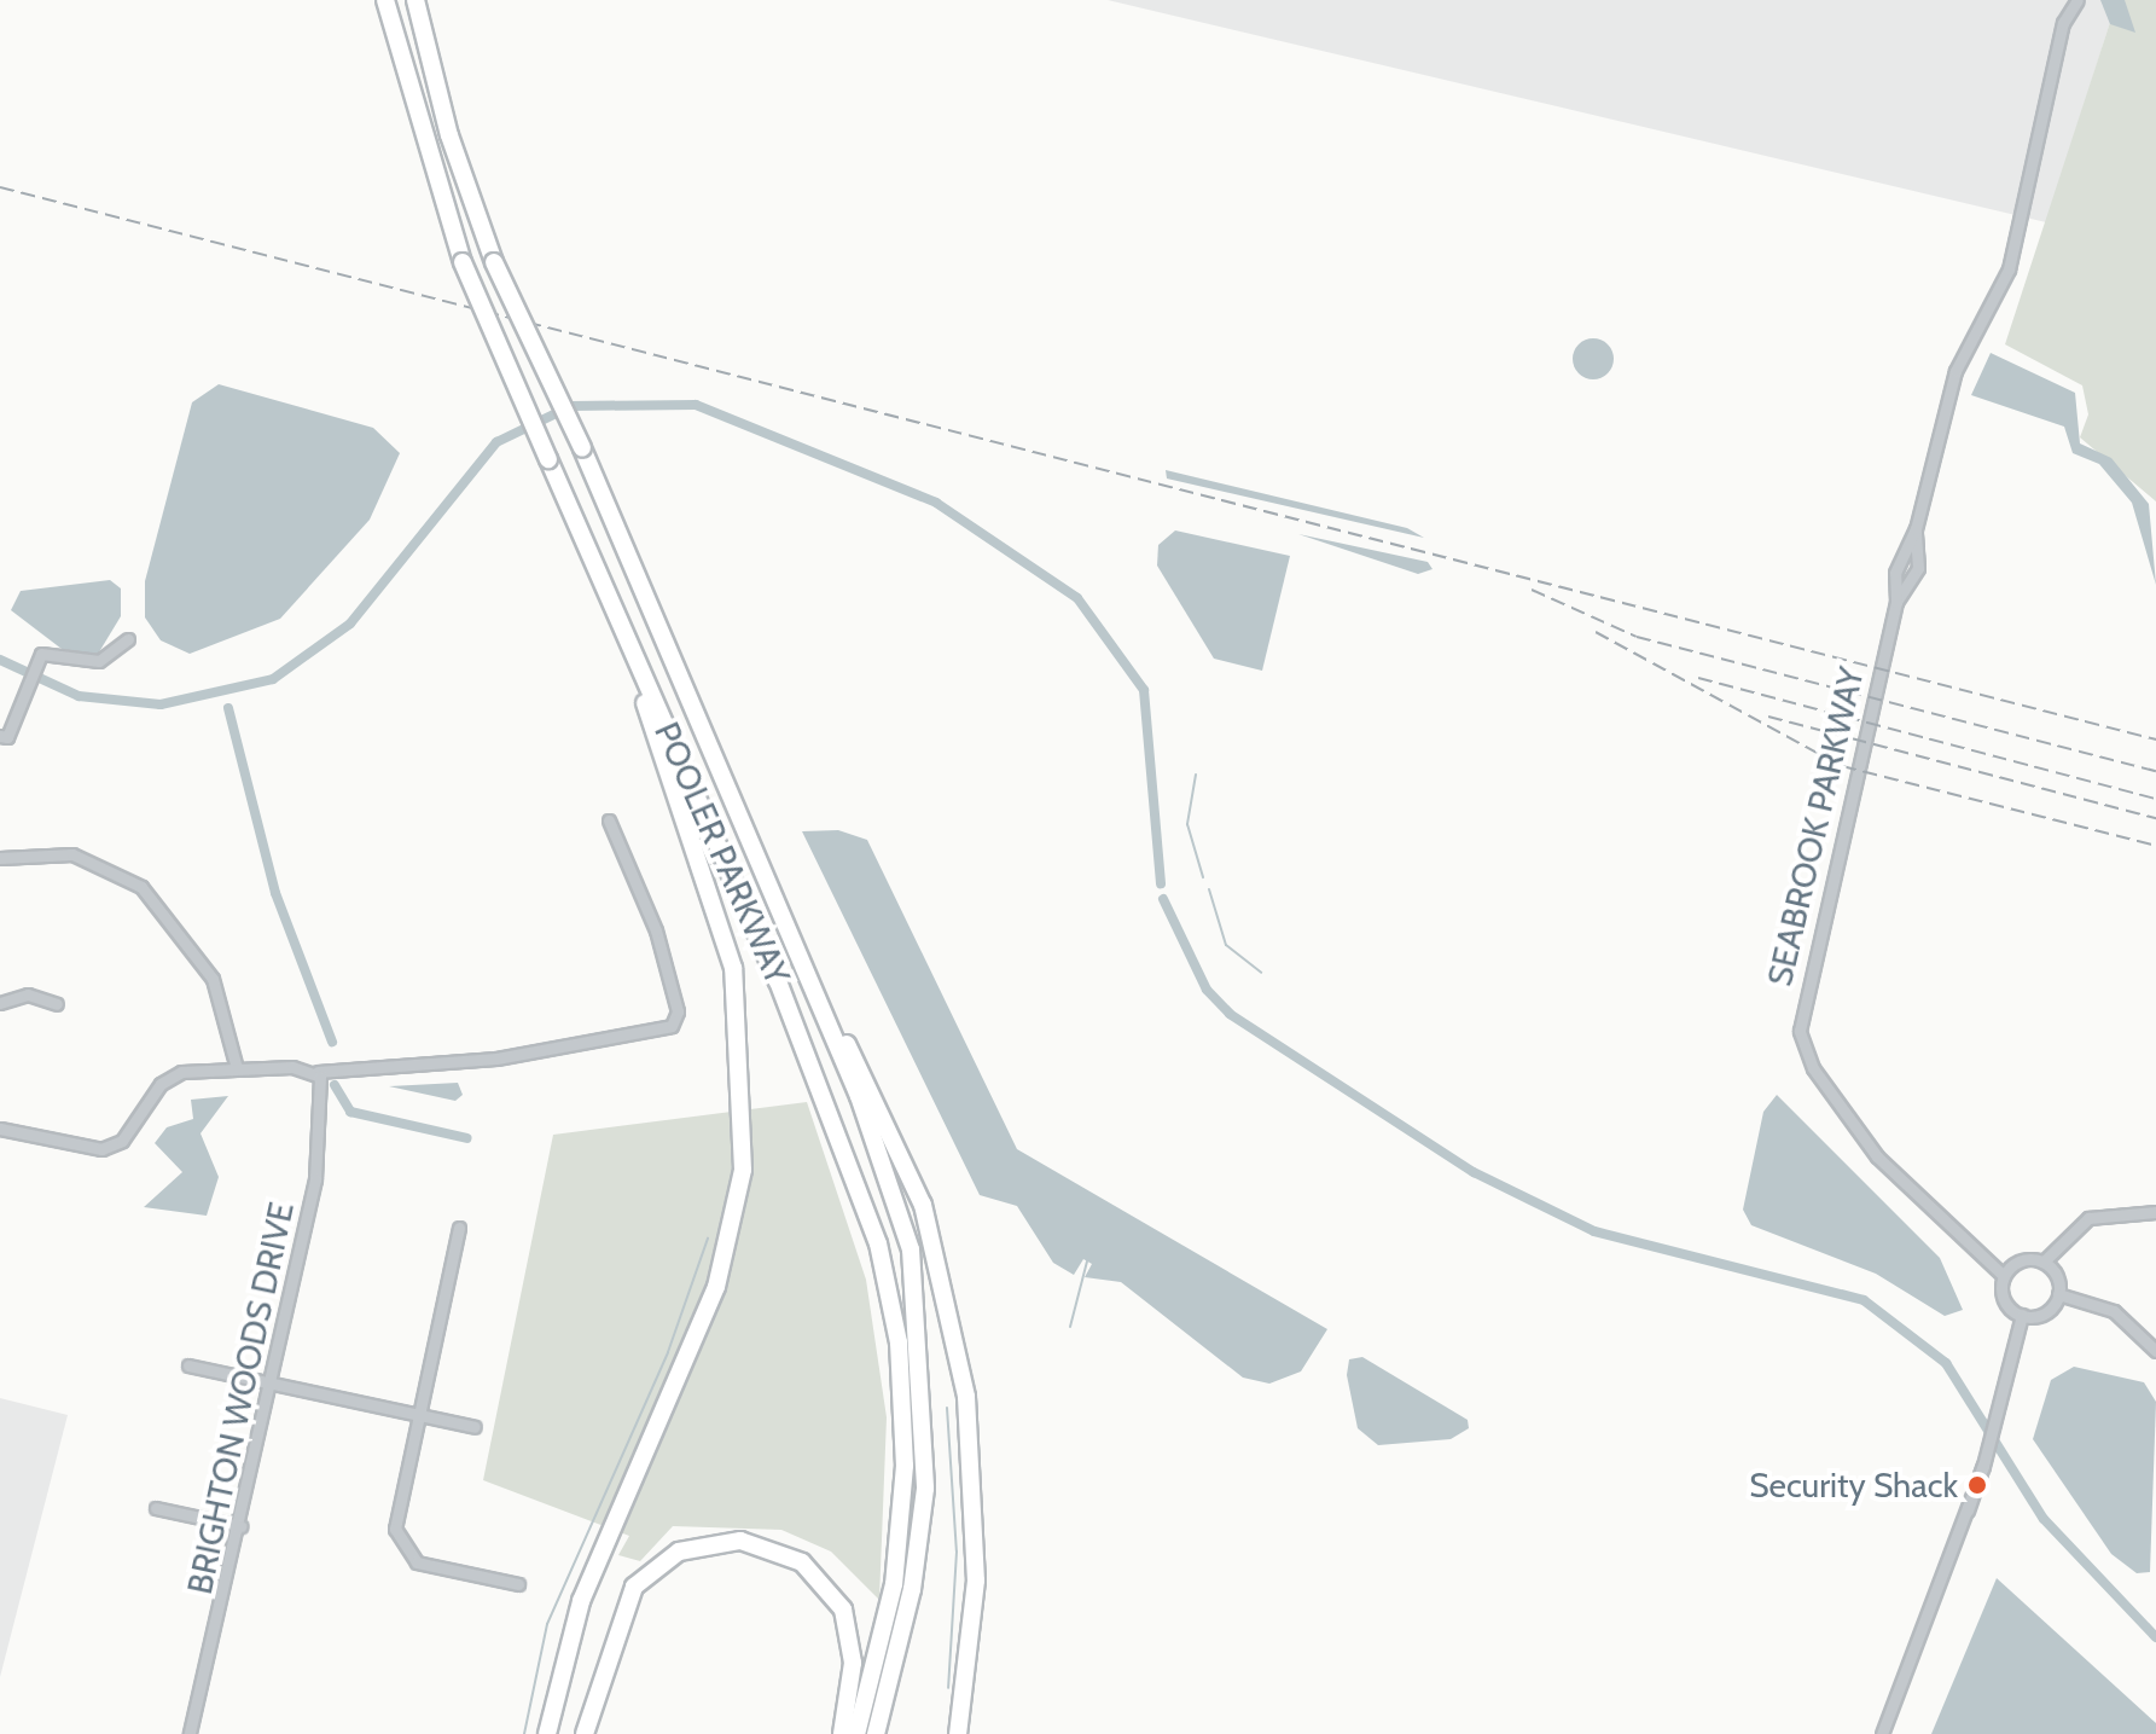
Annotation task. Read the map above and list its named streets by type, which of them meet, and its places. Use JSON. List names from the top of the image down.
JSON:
{
  "streets": {
    "main road": ["POOLER PARKWAY"],
    "street": ["SEABROOK PARKWAY", "BRIGHTON WOODS DRIVE"]
  },
  "places": ["Security Shack"]
}
